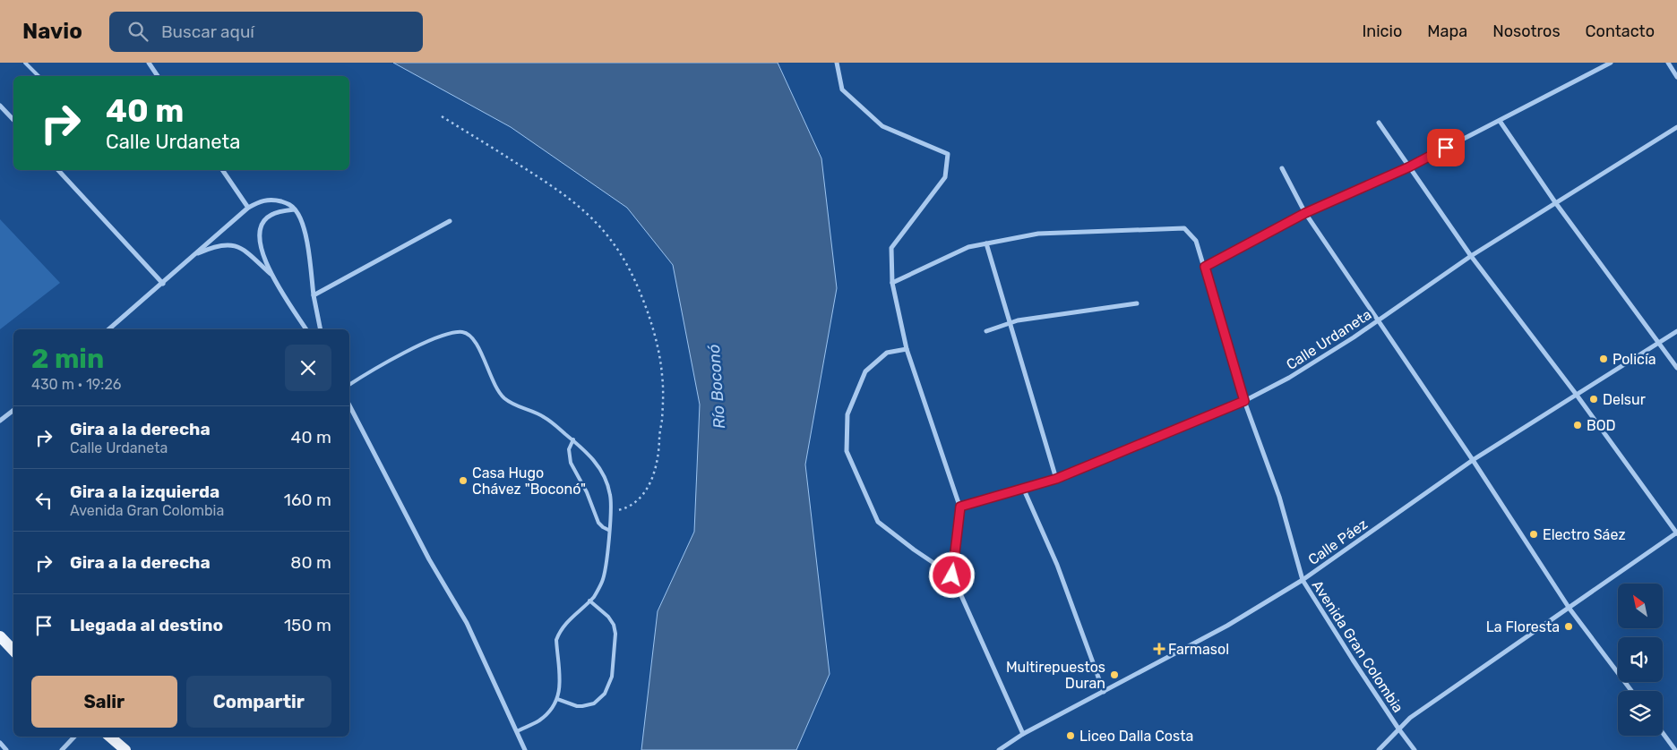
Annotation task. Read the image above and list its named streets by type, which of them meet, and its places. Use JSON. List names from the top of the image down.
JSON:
{
  "streets": {
    "street": ["Calle Urdaneta", "Calle Páez", "Avenida Gran Colombia"]
  },
  "crossings": [
    ["Calle Urdaneta", "Avenida Gran Colombia"],
    ["Calle Páez", "Avenida Gran Colombia"]
  ],
  "water": ["Río Boconó"],
  "places": {
    "other": [
      "Policía",
      "Delsur",
      "BOD",
      "Casa Hugo Chávez \"Boconó\"",
      "Electro Sáez",
      "La Floresta",
      "Multirepuestos Duran",
      "Liceo Dalla Costa"
    ],
    "health": ["Farmasol"]
  },
  "north": "top left",
  "page": {
    "header": "Navio",
    "search": "Buscar aquí",
    "nav": [
      "Inicio",
      "Mapa",
      "Nosotros",
      "Contacto"
    ],
    "turn": ["40 m", "Calle Urdaneta"],
    "heading": ["2 min", "430 m · 19:26"],
    "list": [
      {
        "name": "Gira a la derecha",
        "note": "Calle Urdaneta",
        "value": "40 m"
      },
      {
        "name": "Gira a la izquierda",
        "note": "Avenida Gran Colombia",
        "value": "160 m"
      },
      {
        "name": "Gira a la derecha",
        "value": "80 m"
      },
      {
        "name": "Llegada al destino",
        "value": "150 m"
      }
    ],
    "buttons": ["Salir", "Compartir"]
  }
}
